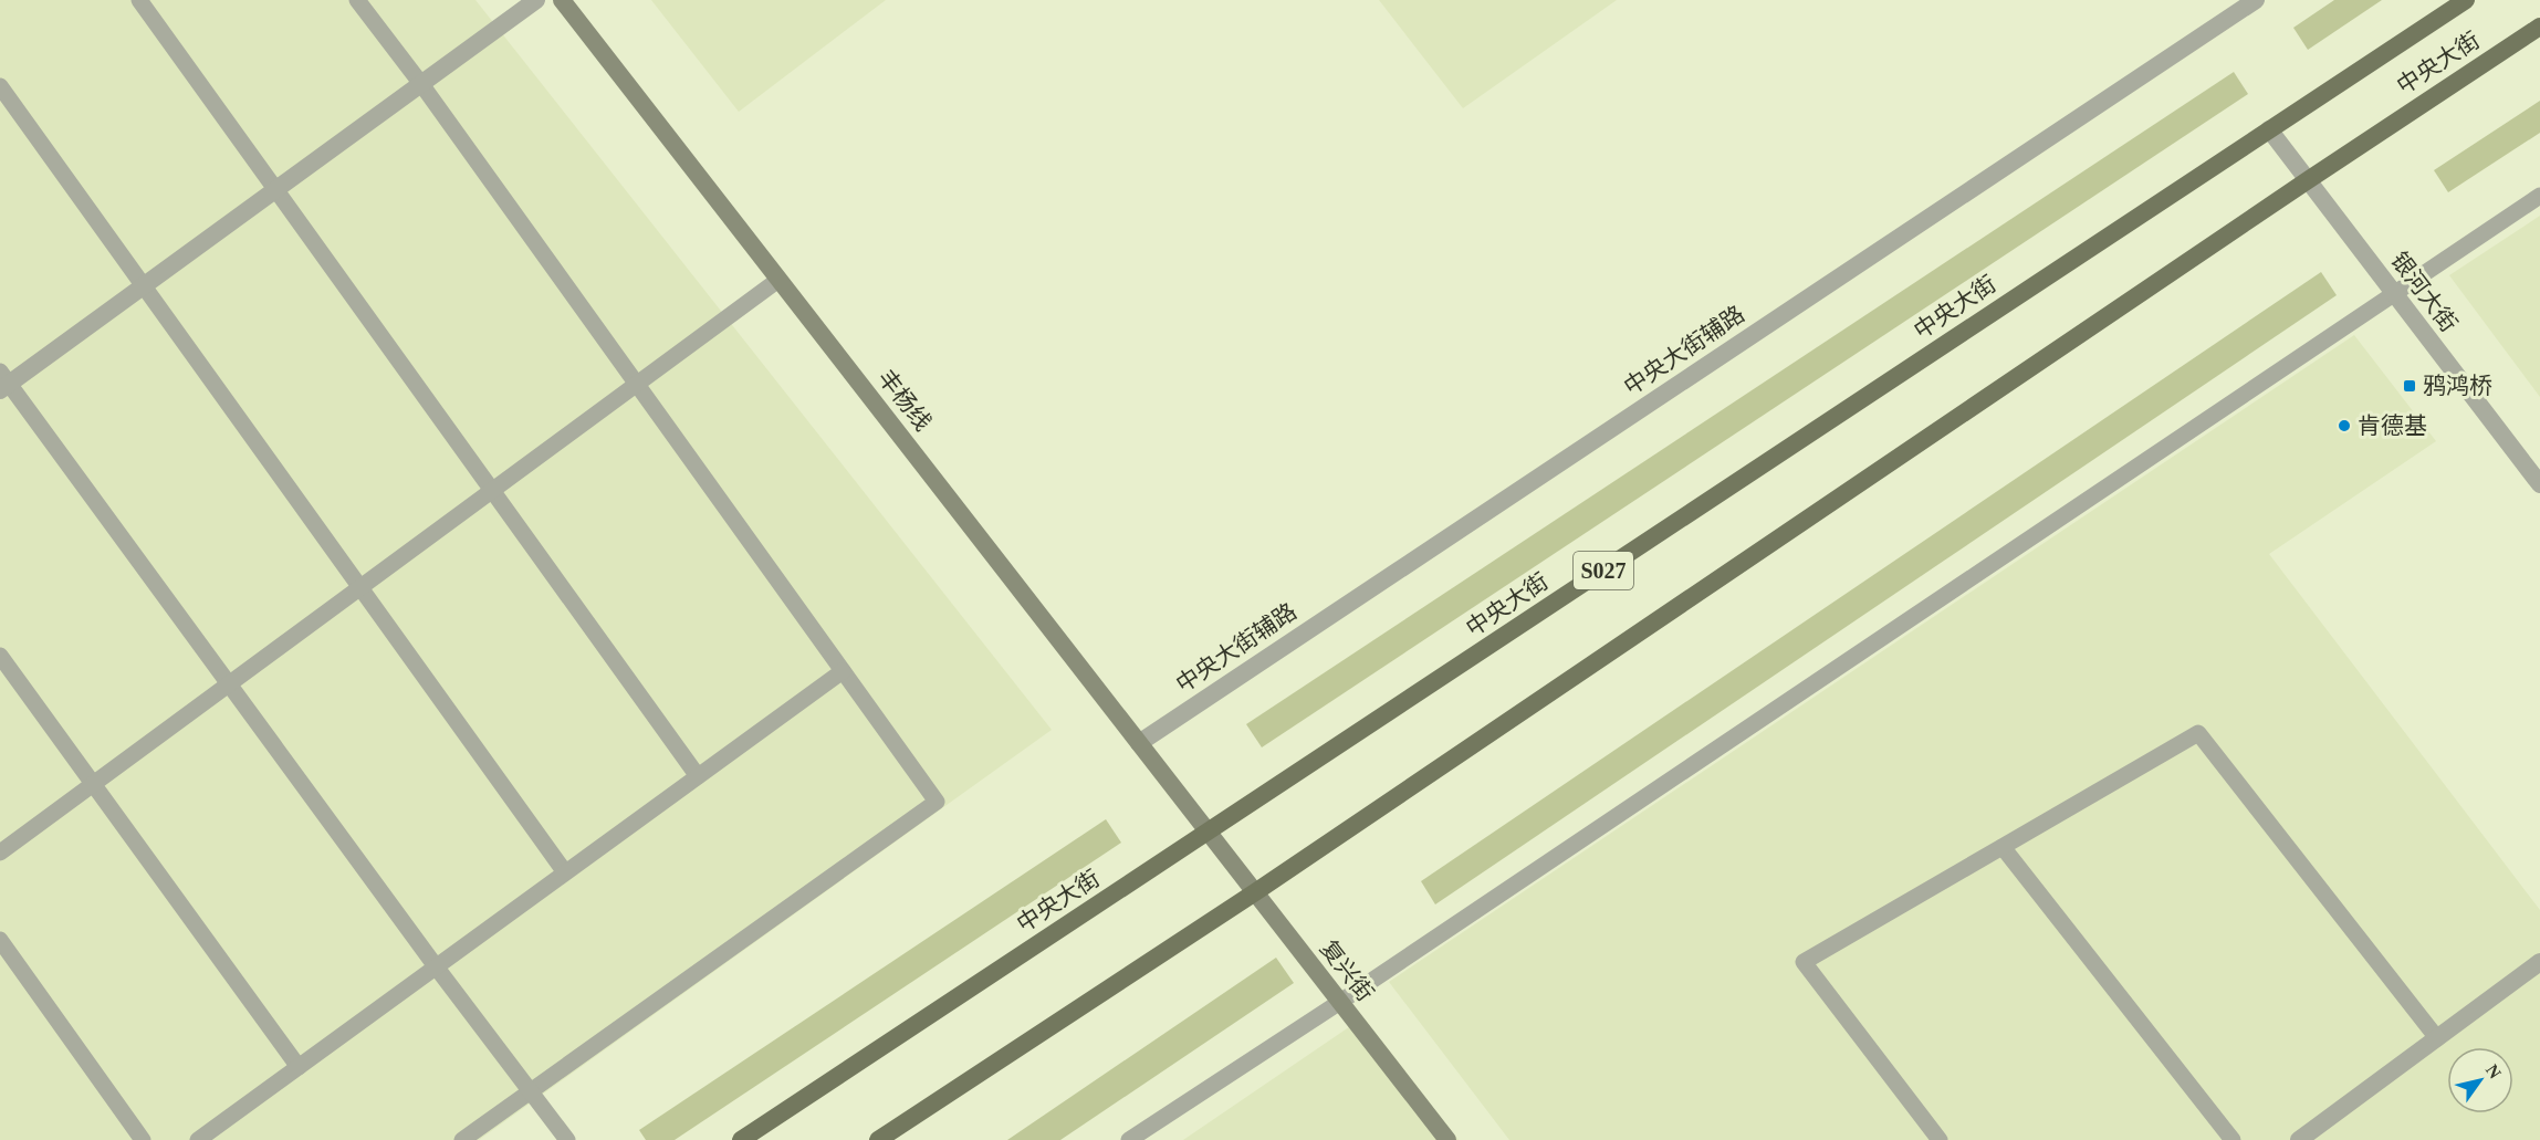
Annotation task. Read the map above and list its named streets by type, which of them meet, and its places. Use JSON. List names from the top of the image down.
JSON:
{
  "streets": {
    "main road": [
      "中央大街",
      "丰杨线",
      "S027",
      "复兴街"
    ],
    "street": ["银河大街", "中央大街辅路"]
  },
  "crossings": [
    ["中央大街", "银河大街"],
    ["中央大街", "丰杨线"],
    ["中央大街", "复兴街"],
    ["中央大街辅路", "丰杨线"],
    ["丰杨线", "复兴街"]
  ],
  "places": {
    "transit": ["鸦鸿桥"],
    "other": ["肯德基"]
  },
  "north": "top right"
}
